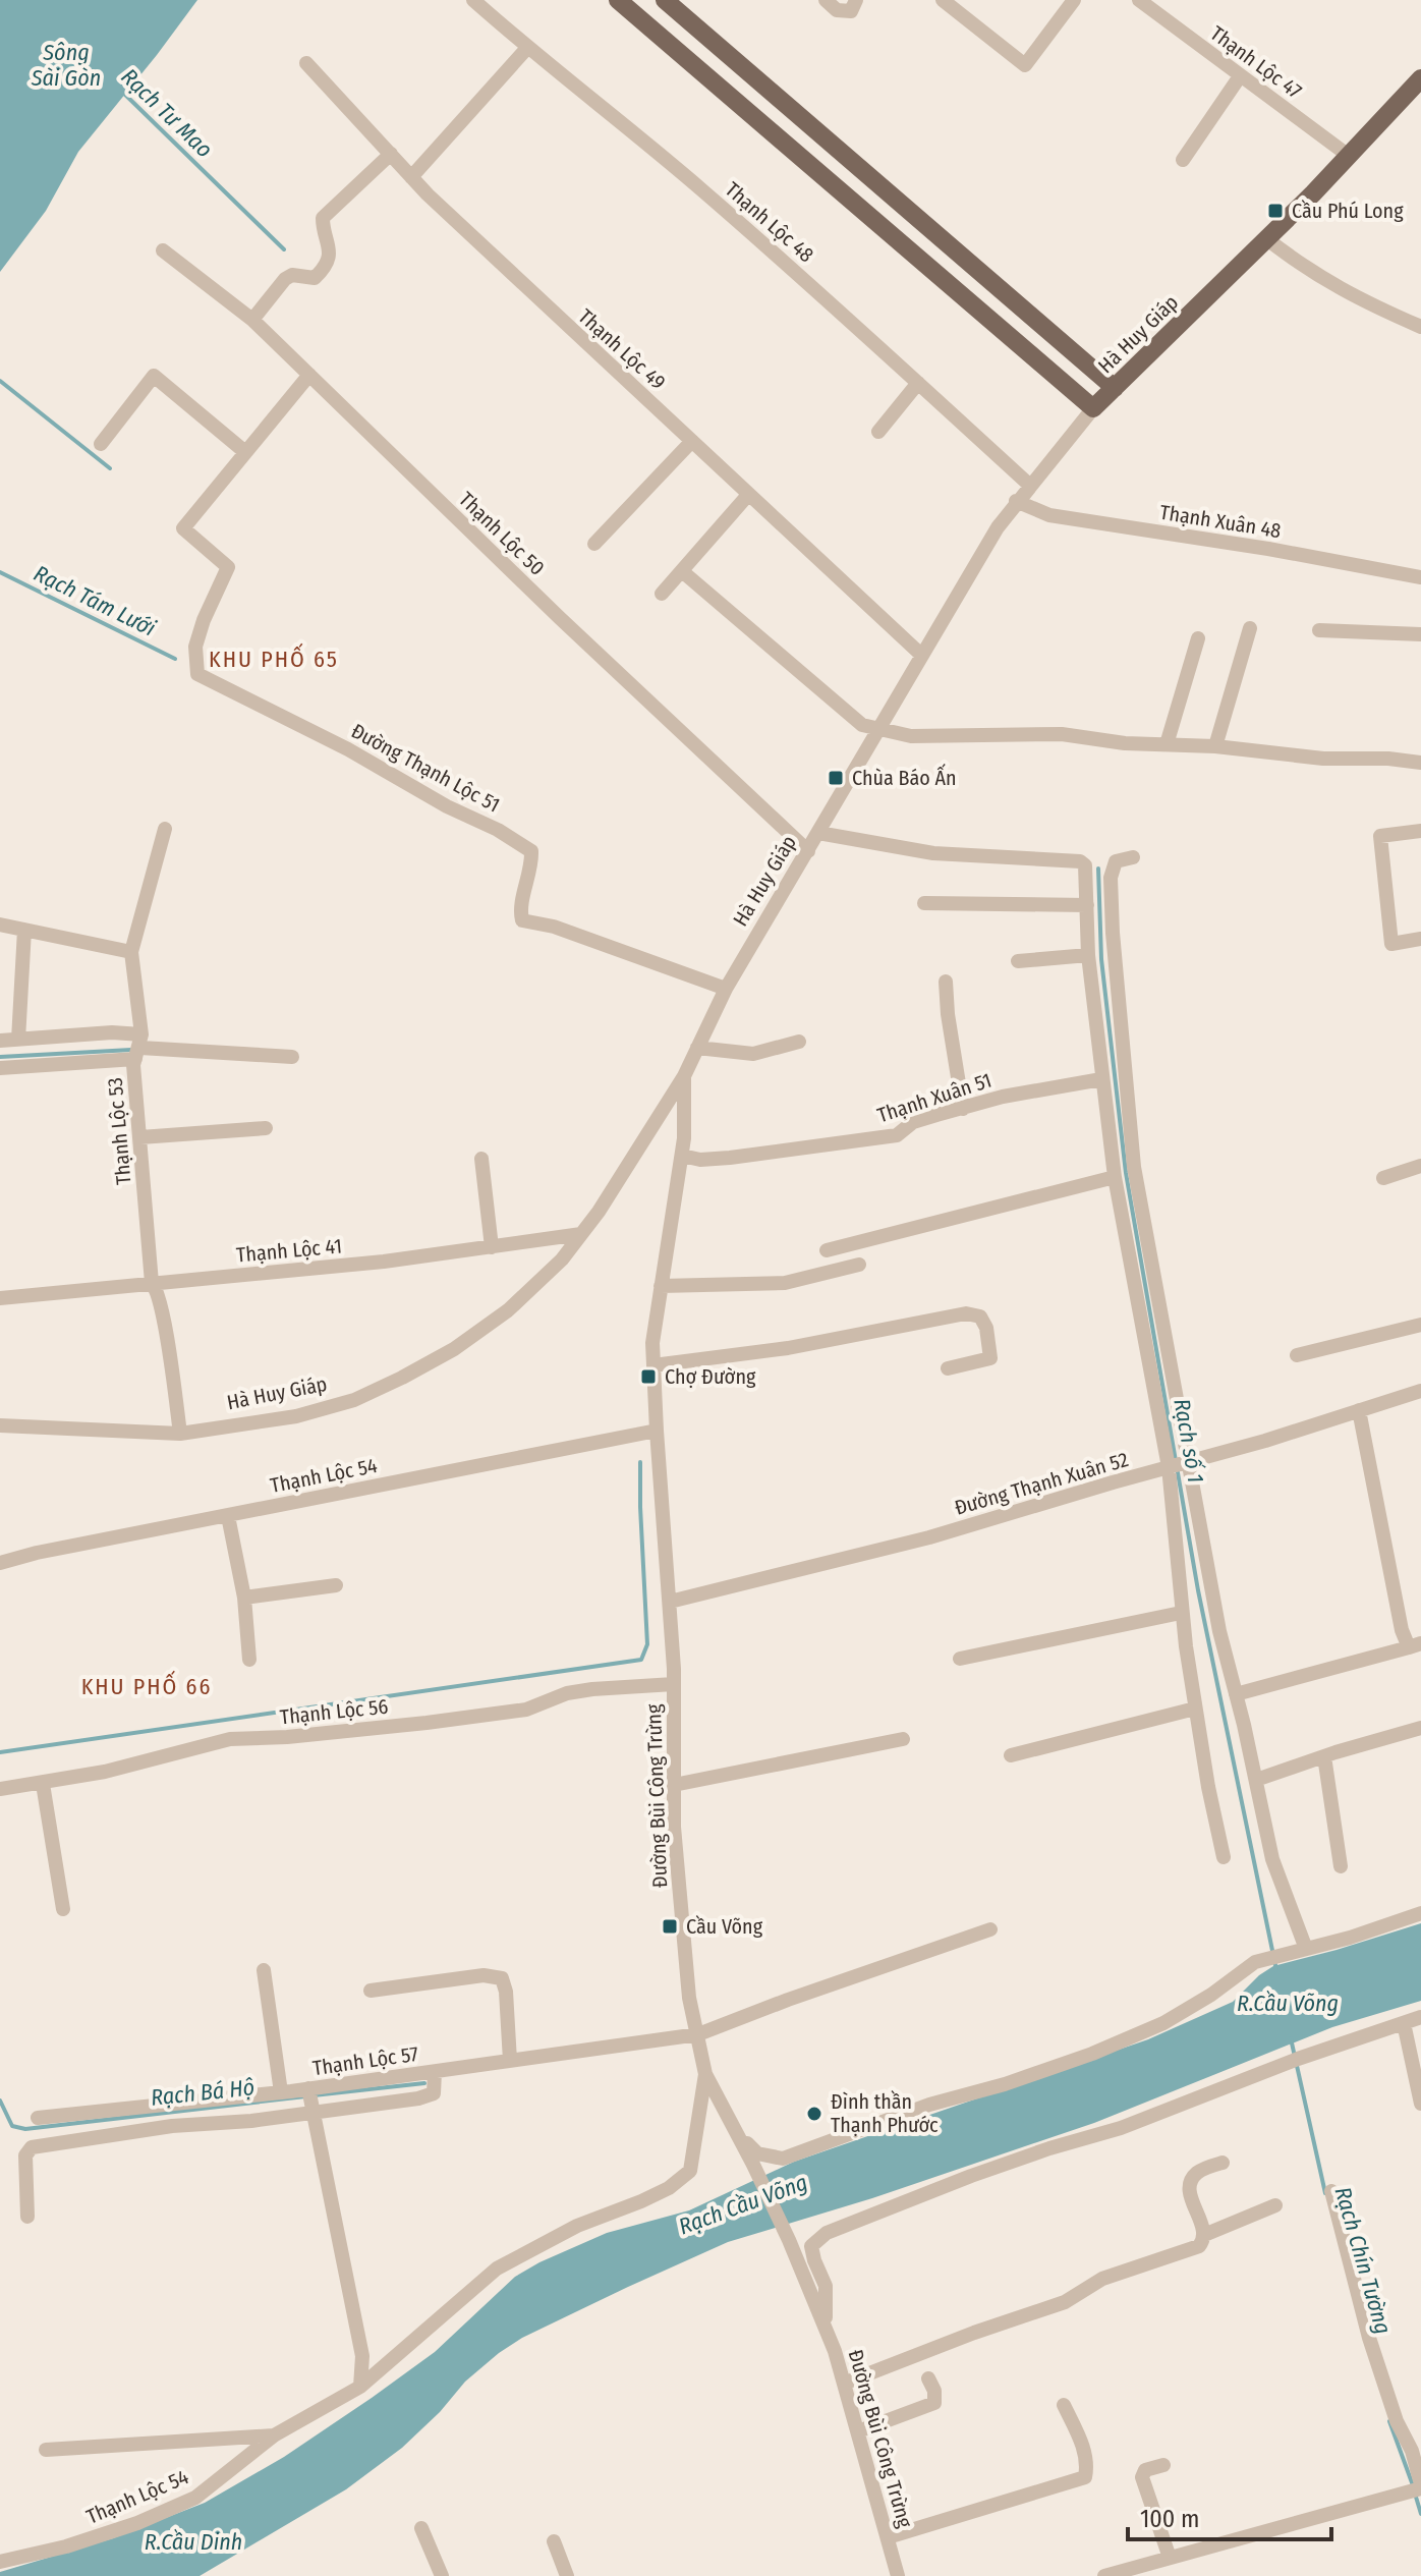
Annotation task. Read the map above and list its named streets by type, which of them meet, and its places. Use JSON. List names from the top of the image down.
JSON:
{
  "streets": {
    "main road": ["Hà Huy Giáp"],
    "street": [
      "Thạnh Lộc 47",
      "Thạnh Lộc 48",
      "Thạnh Lộc 49",
      "Thạnh Xuân 48",
      "Thạnh Lộc 50",
      "Đường Thạnh Lộc 51",
      "Thạnh Xuân 51",
      "Thạnh Lộc 53",
      "Thạnh Lộc 41",
      "Thạnh Lộc 54",
      "Đường Thạnh Xuân 52",
      "Thạnh Lộc 56",
      "Đường Bùi Công Trừng",
      "Thạnh Lộc 57"
    ]
  },
  "crossings": [
    ["Thạnh Lộc 47", "Hà Huy Giáp"],
    ["Thạnh Lộc 48", "Hà Huy Giáp"],
    ["Hà Huy Giáp", "Thạnh Lộc 49"],
    ["Hà Huy Giáp", "Thạnh Xuân 48"],
    ["Hà Huy Giáp", "Thạnh Lộc 50"],
    ["Hà Huy Giáp", "Đường Thạnh Lộc 51"],
    ["Hà Huy Giáp", "Thạnh Lộc 53"],
    ["Hà Huy Giáp", "Thạnh Lộc 41"],
    ["Hà Huy Giáp", "Đường Bùi Công Trừng"],
    ["Thạnh Xuân 51", "Đường Bùi Công Trừng"],
    ["Thạnh Lộc 53", "Thạnh Lộc 41"],
    ["Thạnh Lộc 54", "Đường Bùi Công Trừng"],
    ["Đường Thạnh Xuân 52", "Đường Bùi Công Trừng"],
    ["Thạnh Lộc 56", "Đường Bùi Công Trừng"],
    ["Đường Bùi Công Trừng", "Thạnh Lộc 57"]
  ],
  "districts": ["KHU PHỐ 65", "KHU PHỐ 66"],
  "water": [
    "Sông Sài Gòn",
    "Rạch Tư Mao",
    "Rạch Tám Lưới",
    "Rạch số 1",
    "R.Cầu Võng",
    "Rạch Bá Hộ",
    "Rạch Cầu Võng",
    "Rạch Chín Tường",
    "R.Cầu Dinh"
  ],
  "places": {
    "transit": [
      "Cầu Phú Long",
      "Chùa Báo Ấn",
      "Chợ Đường",
      "Cầu Võng"
    ],
    "other": ["Đình thần Thạnh Phước"]
  },
  "scale_bar": "100 m"
}
